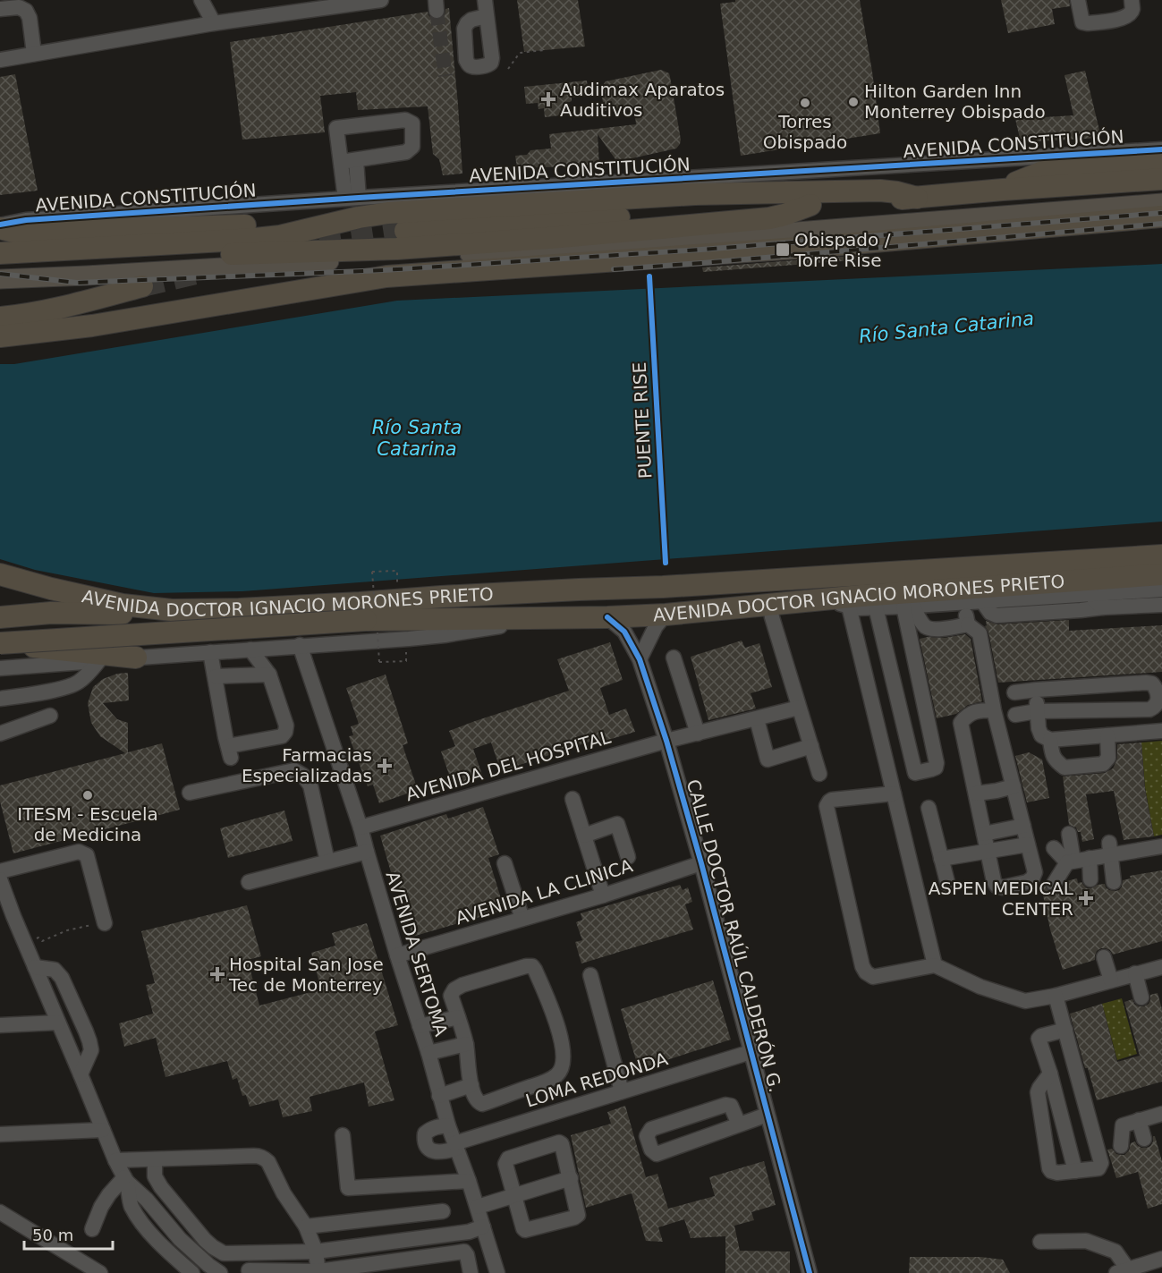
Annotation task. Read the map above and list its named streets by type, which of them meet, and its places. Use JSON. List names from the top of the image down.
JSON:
{
  "streets": {
    "highway": ["AVENIDA DOCTOR IGNACIO MORONES PRIETO"],
    "street": [
      "AVENIDA CONSTITUCIÓN",
      "AVENIDA DEL HOSPITAL",
      "AVENIDA LA CLINICA",
      "CALLE DOCTOR RAÚL CALDERÓN G.",
      "AVENIDA SERTOMA",
      "LOMA REDONDA"
    ],
    "cycle path": ["PUENTE RISE"]
  },
  "crossings": [
    ["AVENIDA DOCTOR IGNACIO MORONES PRIETO", "CALLE DOCTOR RAÚL CALDERÓN G."],
    ["AVENIDA DEL HOSPITAL", "CALLE DOCTOR RAÚL CALDERÓN G."],
    ["AVENIDA DEL HOSPITAL", "AVENIDA SERTOMA"],
    ["AVENIDA LA CLINICA", "CALLE DOCTOR RAÚL CALDERÓN G."],
    ["AVENIDA LA CLINICA", "AVENIDA SERTOMA"],
    ["CALLE DOCTOR RAÚL CALDERÓN G.", "LOMA REDONDA"],
    ["AVENIDA SERTOMA", "LOMA REDONDA"]
  ],
  "water": ["Río Santa Catarina"],
  "places": {
    "health": [
      "Audimax Aparatos Auditivos",
      "Farmacias Especializadas",
      "ASPEN MEDICAL CENTER",
      "Hospital San Jose Tec de Monterrey"
    ],
    "other": ["Hilton Garden Inn Monterrey Obispado", "Torres Obispado", "ITESM - Escuela de Medicina"],
    "transit": ["Obispado / Torre Rise"]
  },
  "scale_bar": "50 m"
}
